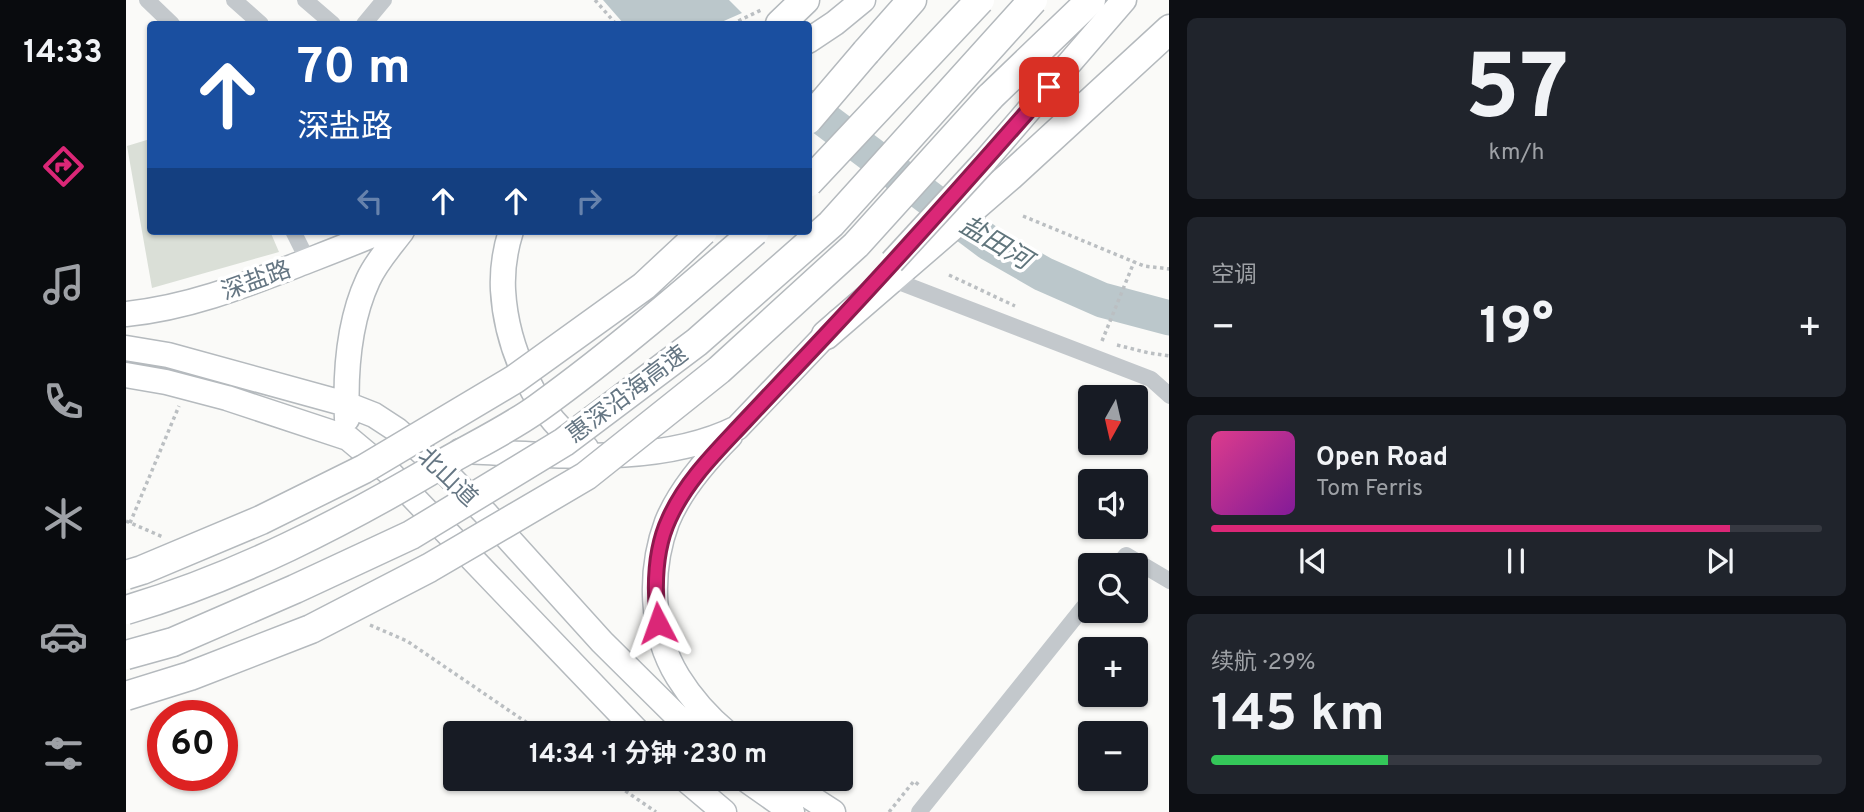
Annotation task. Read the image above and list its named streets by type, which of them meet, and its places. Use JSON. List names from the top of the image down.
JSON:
{
  "streets": {
    "highway": ["惠深沿海高速"],
    "main road": ["深盐路", "北山道"]
  },
  "water": ["盐田河"],
  "north": "bottom",
  "page": {
    "tabs": "14:33",
    "tile": [
      ["57", "km/h"],
      "空调",
      ["续航 · 29%", "145 km"]
    ],
    "turn": ["70 m", "深盐路"],
    "heat": ["−", "19°", "+"],
    "map_buttons": ["+", "−"],
    "song": ["Open Road", "Tom Ferris"],
    "limit": "60",
    "trip": "14:34 · 1 分钟 · 230 m"
  }
}
